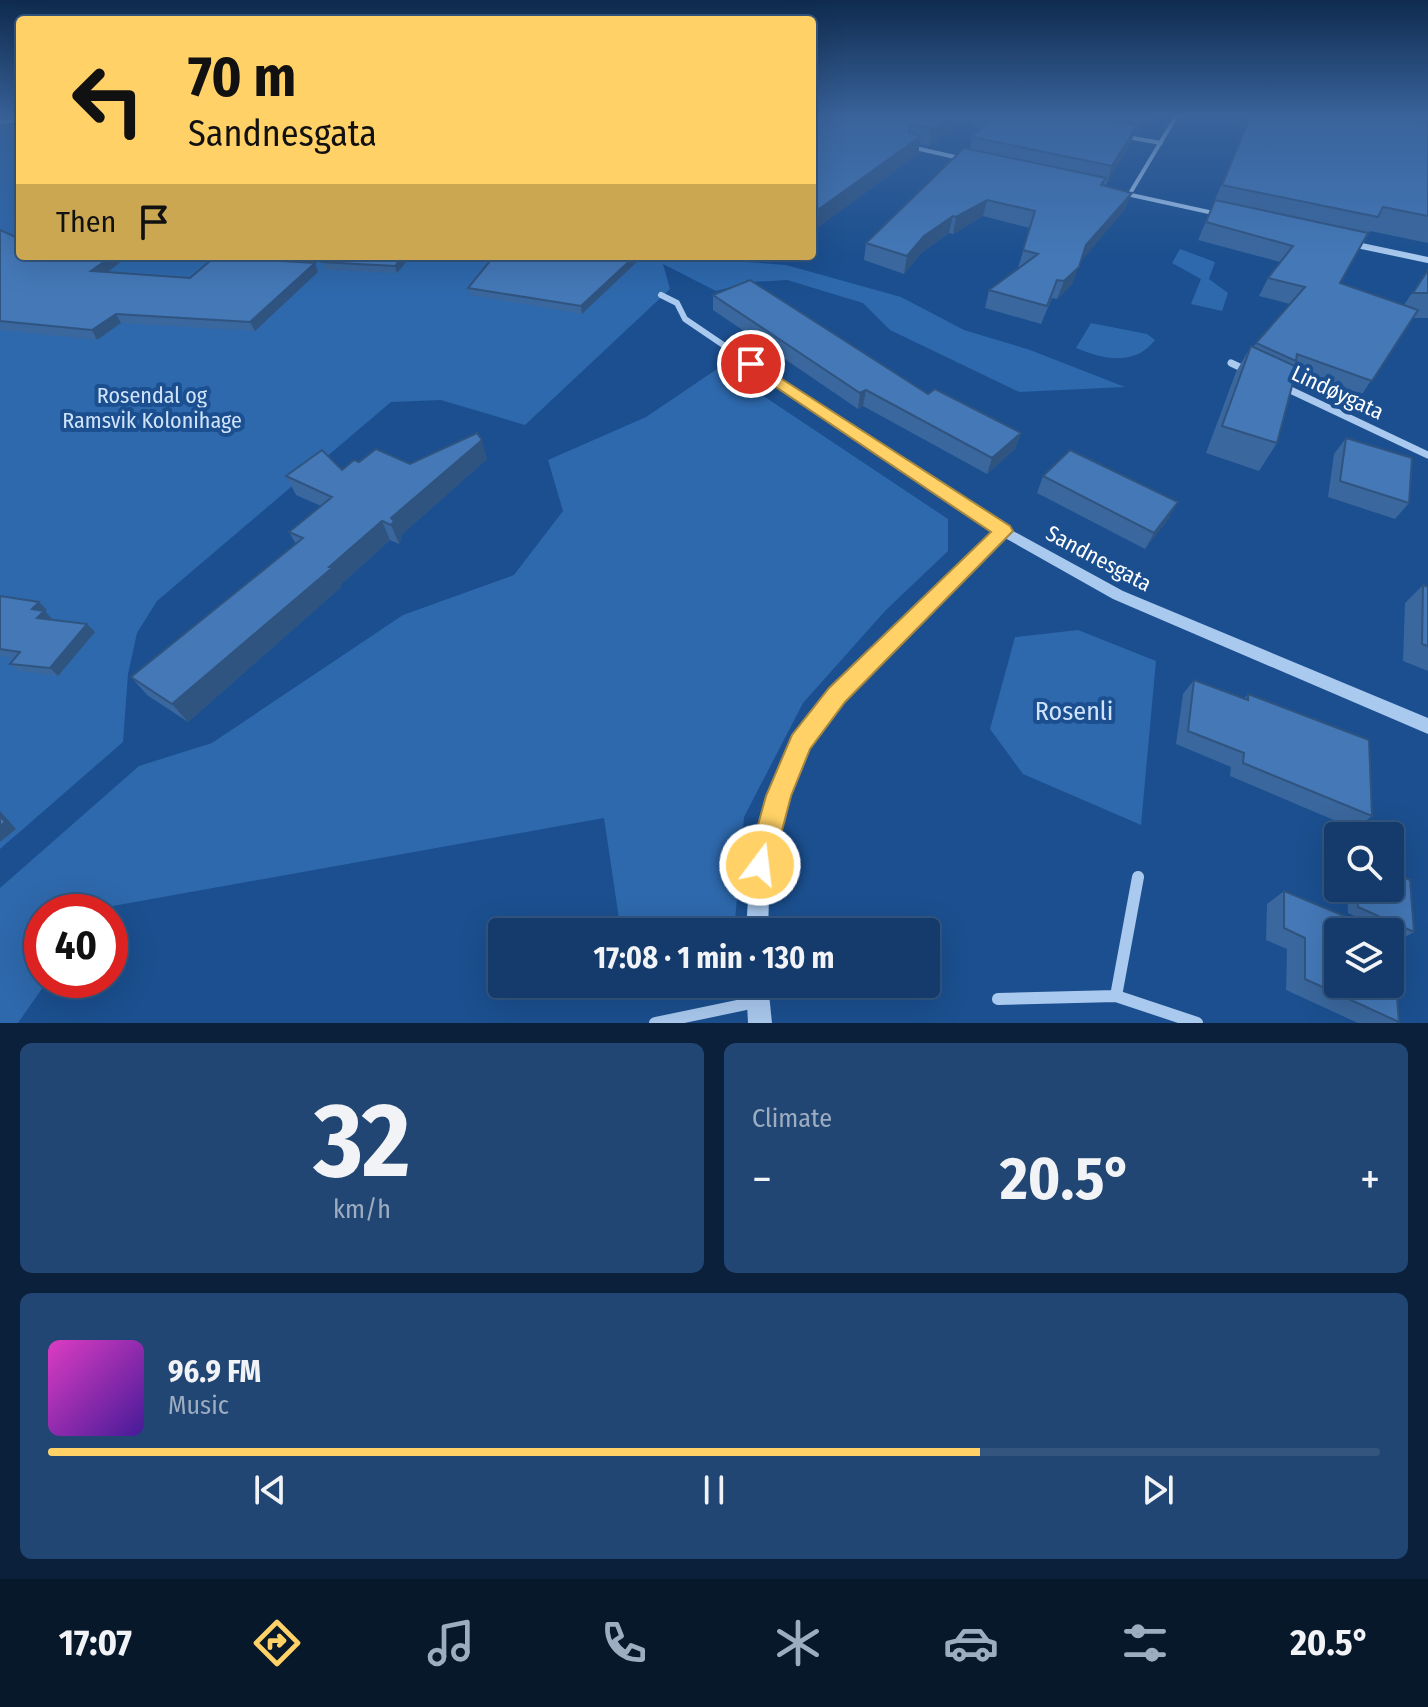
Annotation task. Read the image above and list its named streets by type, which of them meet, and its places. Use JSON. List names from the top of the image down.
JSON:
{
  "streets": {
    "street": ["Lindøygata", "Sandnesgata"]
  },
  "parks": ["Rosendal og Ramsvik Kolonihage", "Rosenli"],
  "page": {
    "turn": ["70 m", "Sandnesgata"],
    "then": "Then",
    "limit": "40",
    "trip": "17:08 · 1 min · 130 m",
    "tile": [
      ["32", "km/h"],
      "Climate"
    ],
    "heat": ["−", "20.5°", "+"],
    "song": ["96.9 FM", "Music"],
    "tabs": ["17:07", "20.5°"]
  }
}
